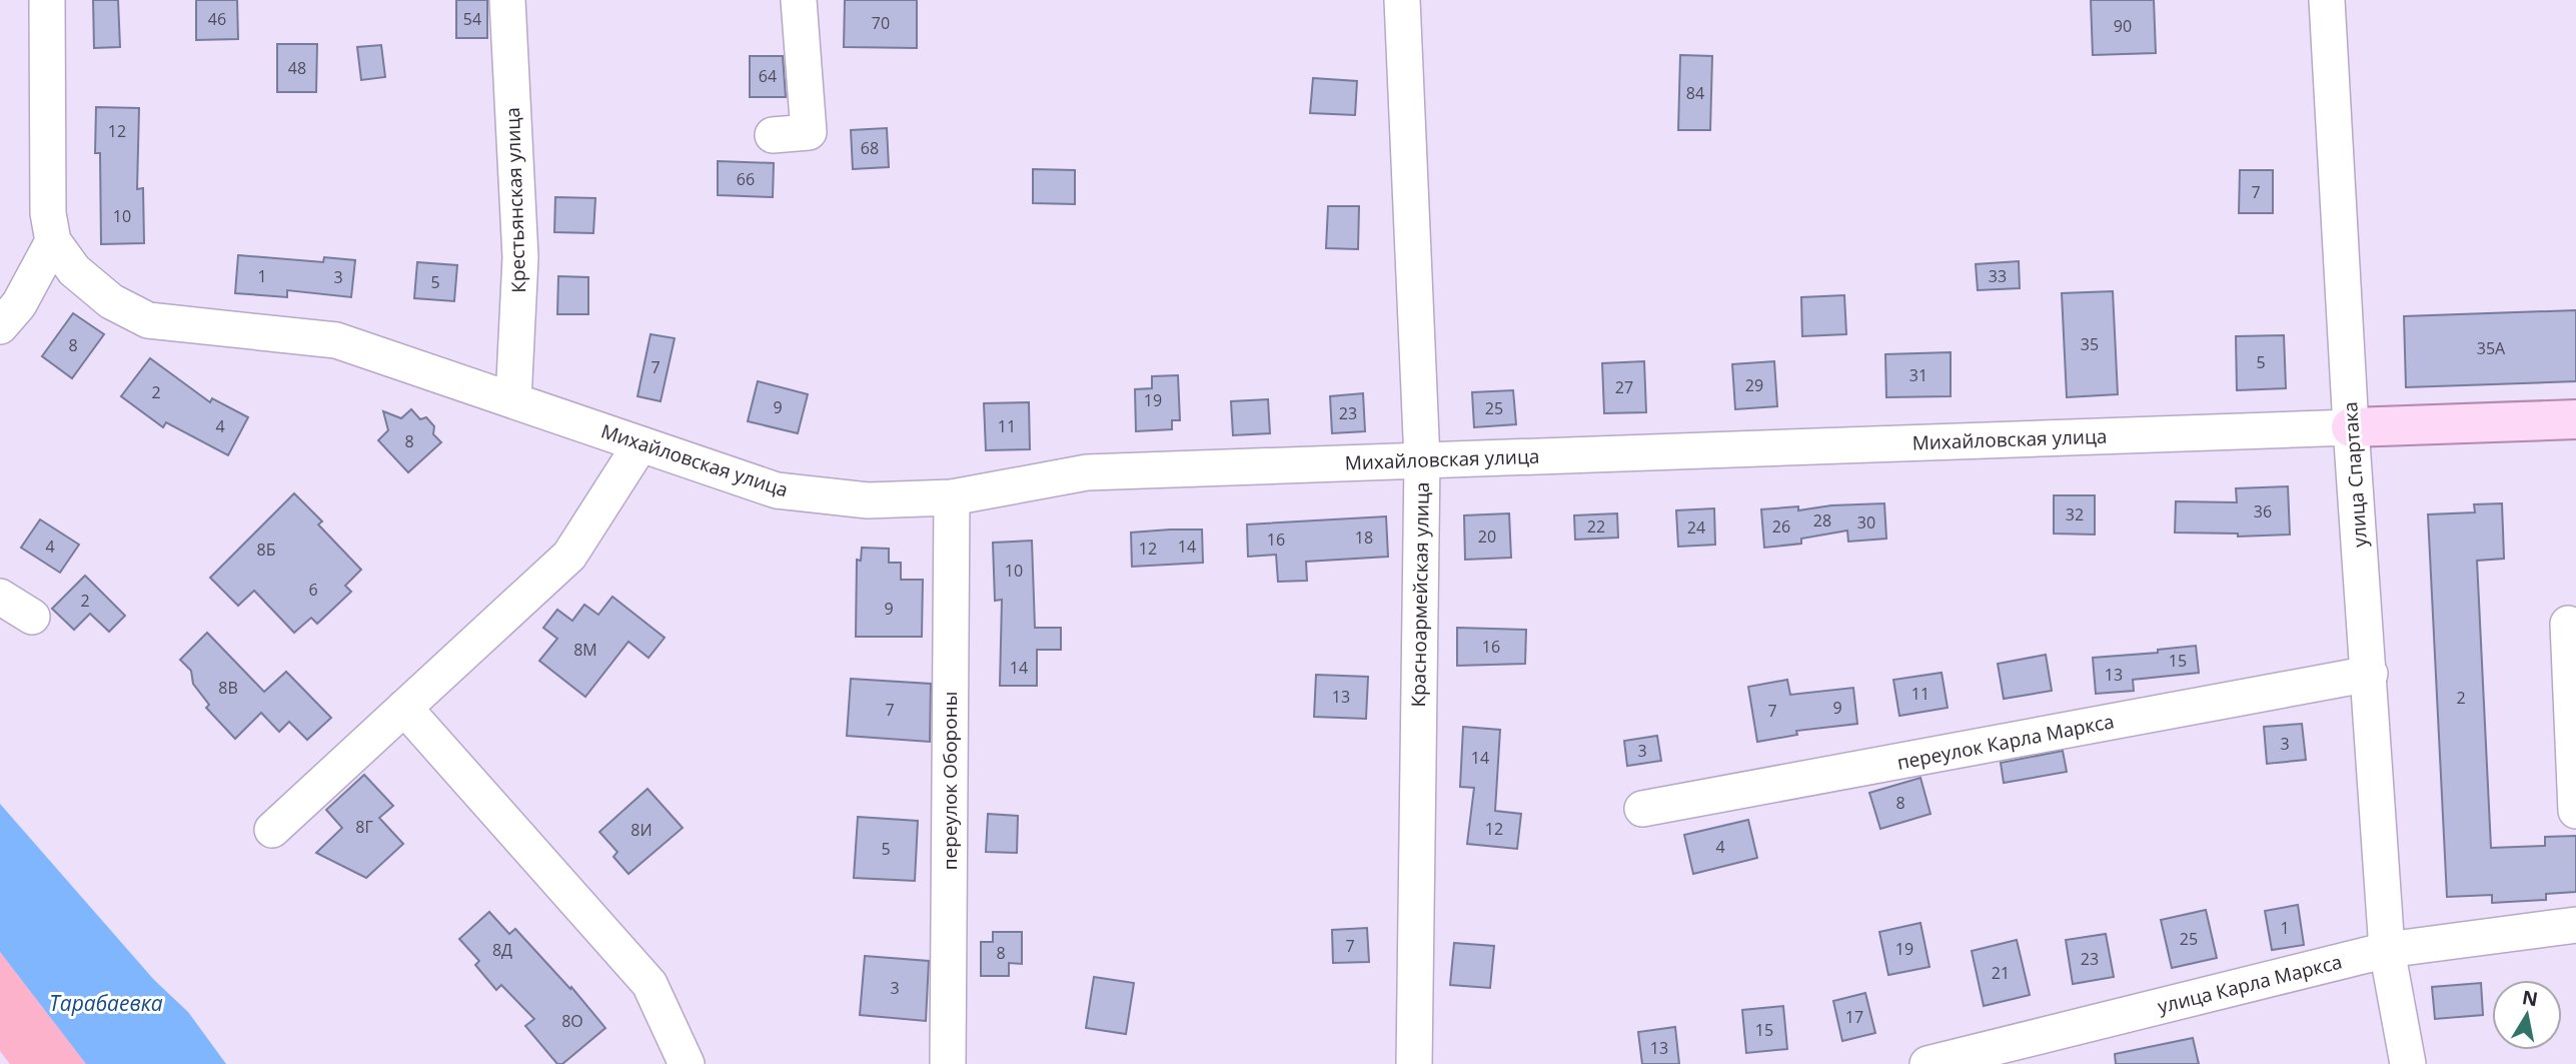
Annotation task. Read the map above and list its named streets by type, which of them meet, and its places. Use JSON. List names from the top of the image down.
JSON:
{
  "streets": {
    "main road": ["Михайловская улица"],
    "street": [
      "Крестьянская улица",
      "улица Спартака",
      "Красноармейская улица",
      "переулок Карла Маркса",
      "переулок Обороны",
      "улица Карла Маркса"
    ]
  },
  "crossings": [
    ["Крестьянская улица", "Михайловская улица"],
    ["Михайловская улица", "улица Спартака"],
    ["Михайловская улица", "Красноармейская улица"],
    ["Михайловская улица", "переулок Обороны"],
    ["улица Спартака", "переулок Карла Маркса"],
    ["улица Спартака", "улица Карла Маркса"]
  ],
  "water": ["Тарабаевка"],
  "house_numbers": [
    "46",
    "54",
    "70",
    "90",
    "48",
    "64",
    "84",
    "12",
    "68",
    "66",
    "7",
    "10",
    "1",
    "33",
    "3",
    "5",
    "35",
    "8",
    "35А",
    "5",
    "7",
    "31",
    "29",
    "27",
    "2",
    "19",
    "9",
    "25",
    "23",
    "4",
    "11",
    "8",
    "36",
    "32",
    "28",
    "30",
    "22",
    "26",
    "24",
    "20",
    "18",
    "16",
    "4",
    "14",
    "12",
    "8Б",
    "10",
    "6",
    "2",
    "9",
    "16",
    "8М",
    "15",
    "14",
    "13",
    "8В",
    "11",
    "13",
    "2",
    "9",
    "7",
    "7",
    "3",
    "3",
    "14",
    "8",
    "8Г",
    "12",
    "8И",
    "4",
    "5",
    "1",
    "25",
    "7",
    "19",
    "8Д",
    "8",
    "23",
    "21",
    "3",
    "17",
    "8О",
    "15",
    "13"
  ],
  "north": "top"
}
